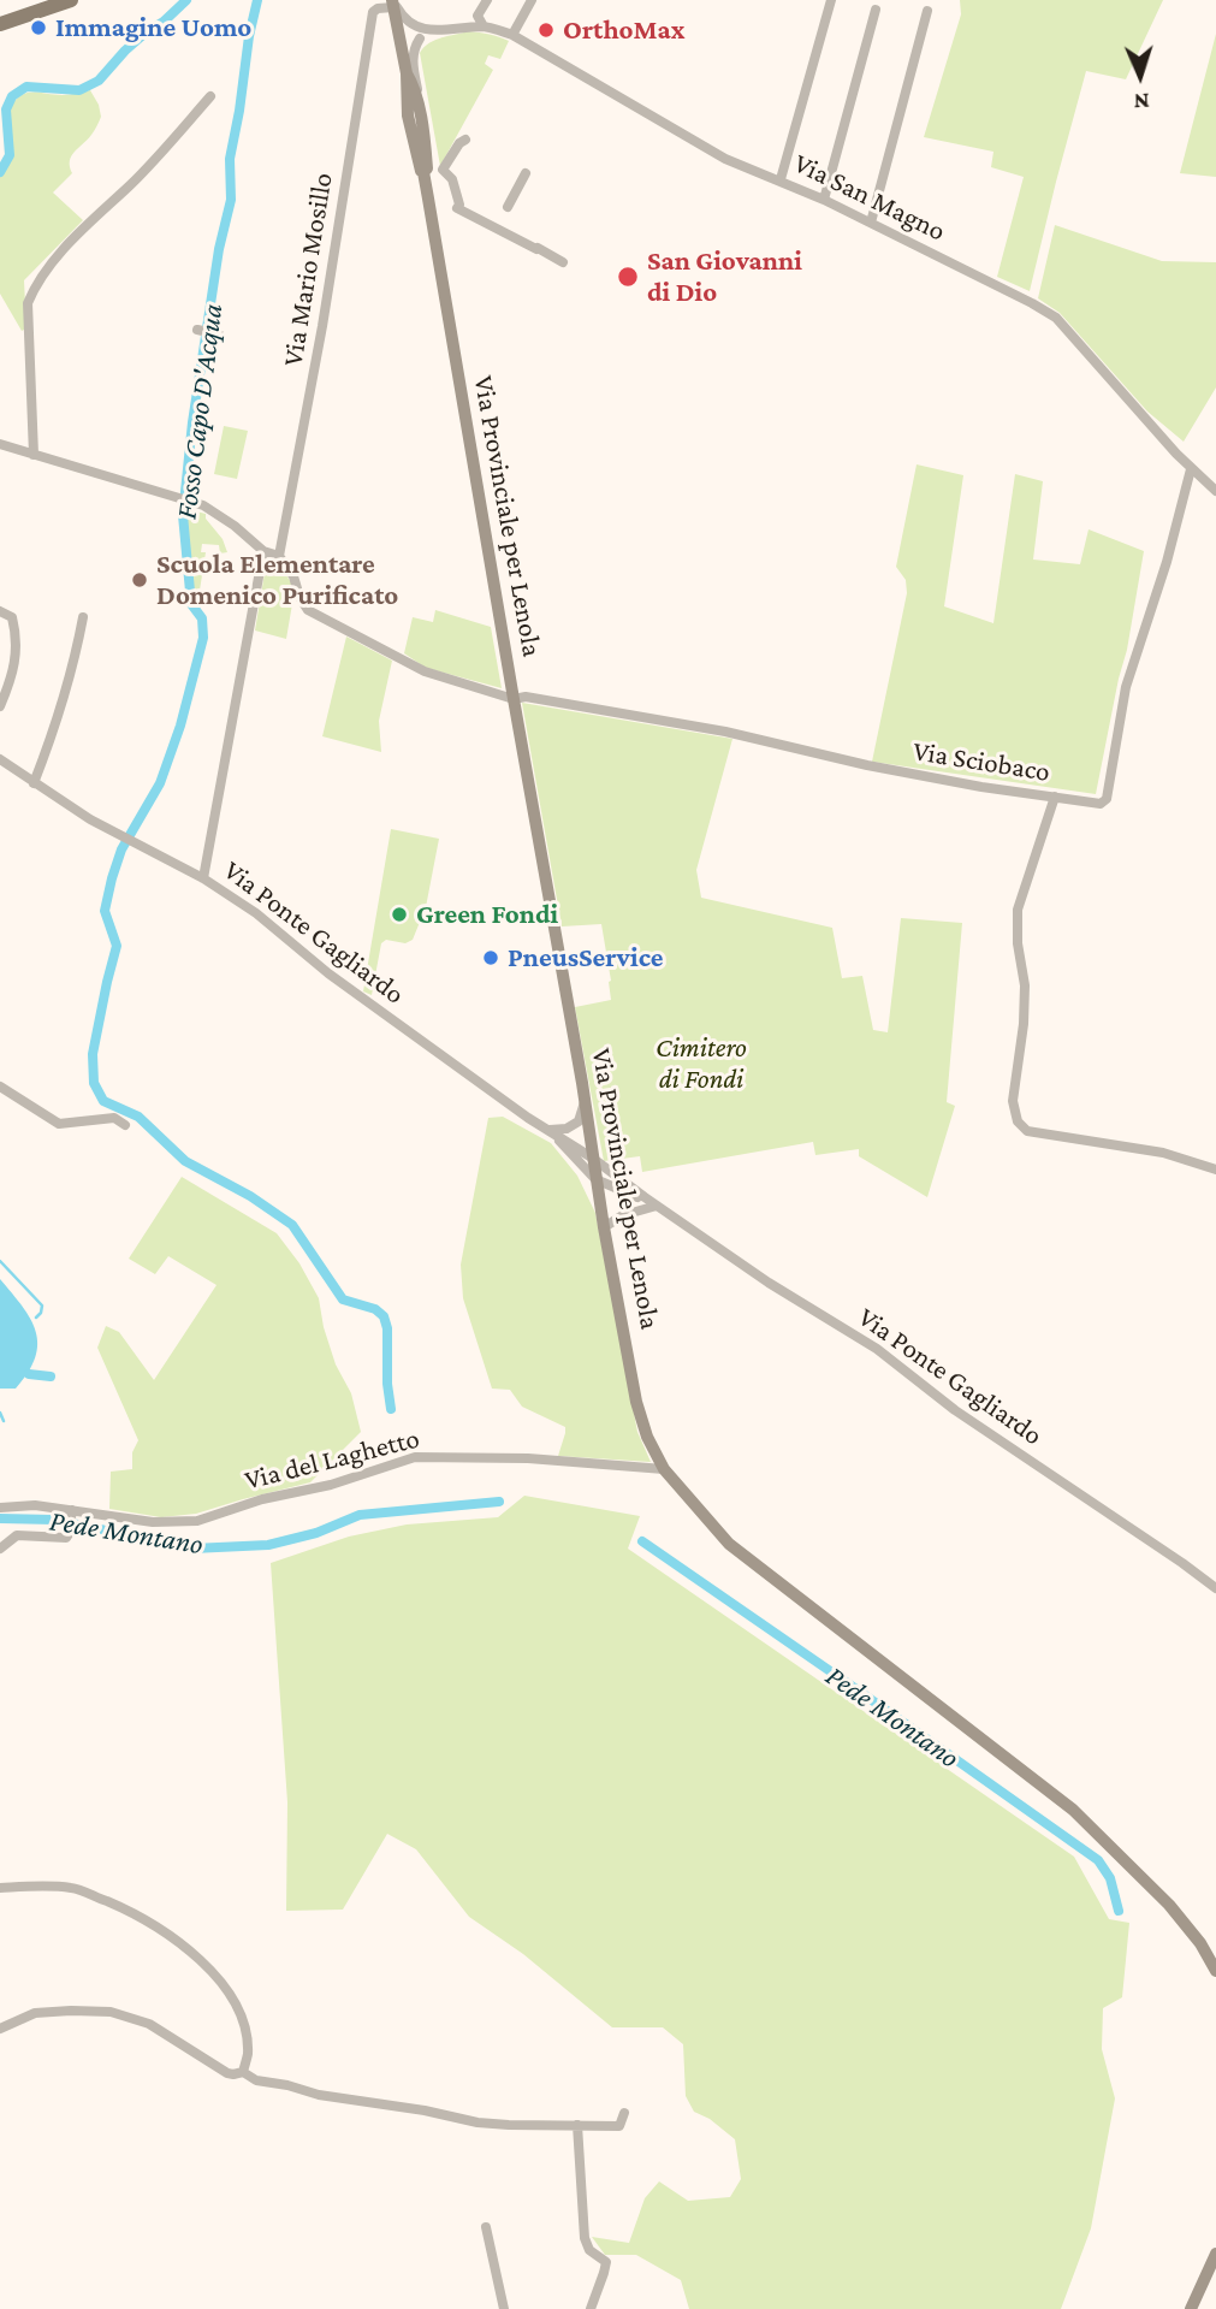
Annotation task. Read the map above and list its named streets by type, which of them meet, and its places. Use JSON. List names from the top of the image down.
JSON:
{
  "streets": {
    "main road": ["Via Provinciale per Lenola"],
    "street": [
      "Via San Magno",
      "Via Mario Mosillo",
      "Via Sciobaco",
      "Via Ponte Gagliardo",
      "Via del Laghetto"
    ]
  },
  "crossings": [
    ["Via San Magno", "Via Provinciale per Lenola"],
    ["Via San Magno", "Via Sciobaco"],
    ["Via Mario Mosillo", "Via Provinciale per Lenola"],
    ["Via Mario Mosillo", "Via Sciobaco"],
    ["Via Provinciale per Lenola", "Via Sciobaco"],
    ["Via Provinciale per Lenola", "Via Ponte Gagliardo"],
    ["Via Provinciale per Lenola", "Via del Laghetto"]
  ],
  "water": ["Fosso Capo D'Acqua", "Pede Montano"],
  "parks": ["Cimitero di Fondi"],
  "places": [
    "Immagine Uomo",
    "OrthoMax",
    "San Giovanni di Dio",
    "Scuola Elementare Domenico Purificato",
    "Green Fondi",
    "PneusService"
  ],
  "north": "bottom"
}
